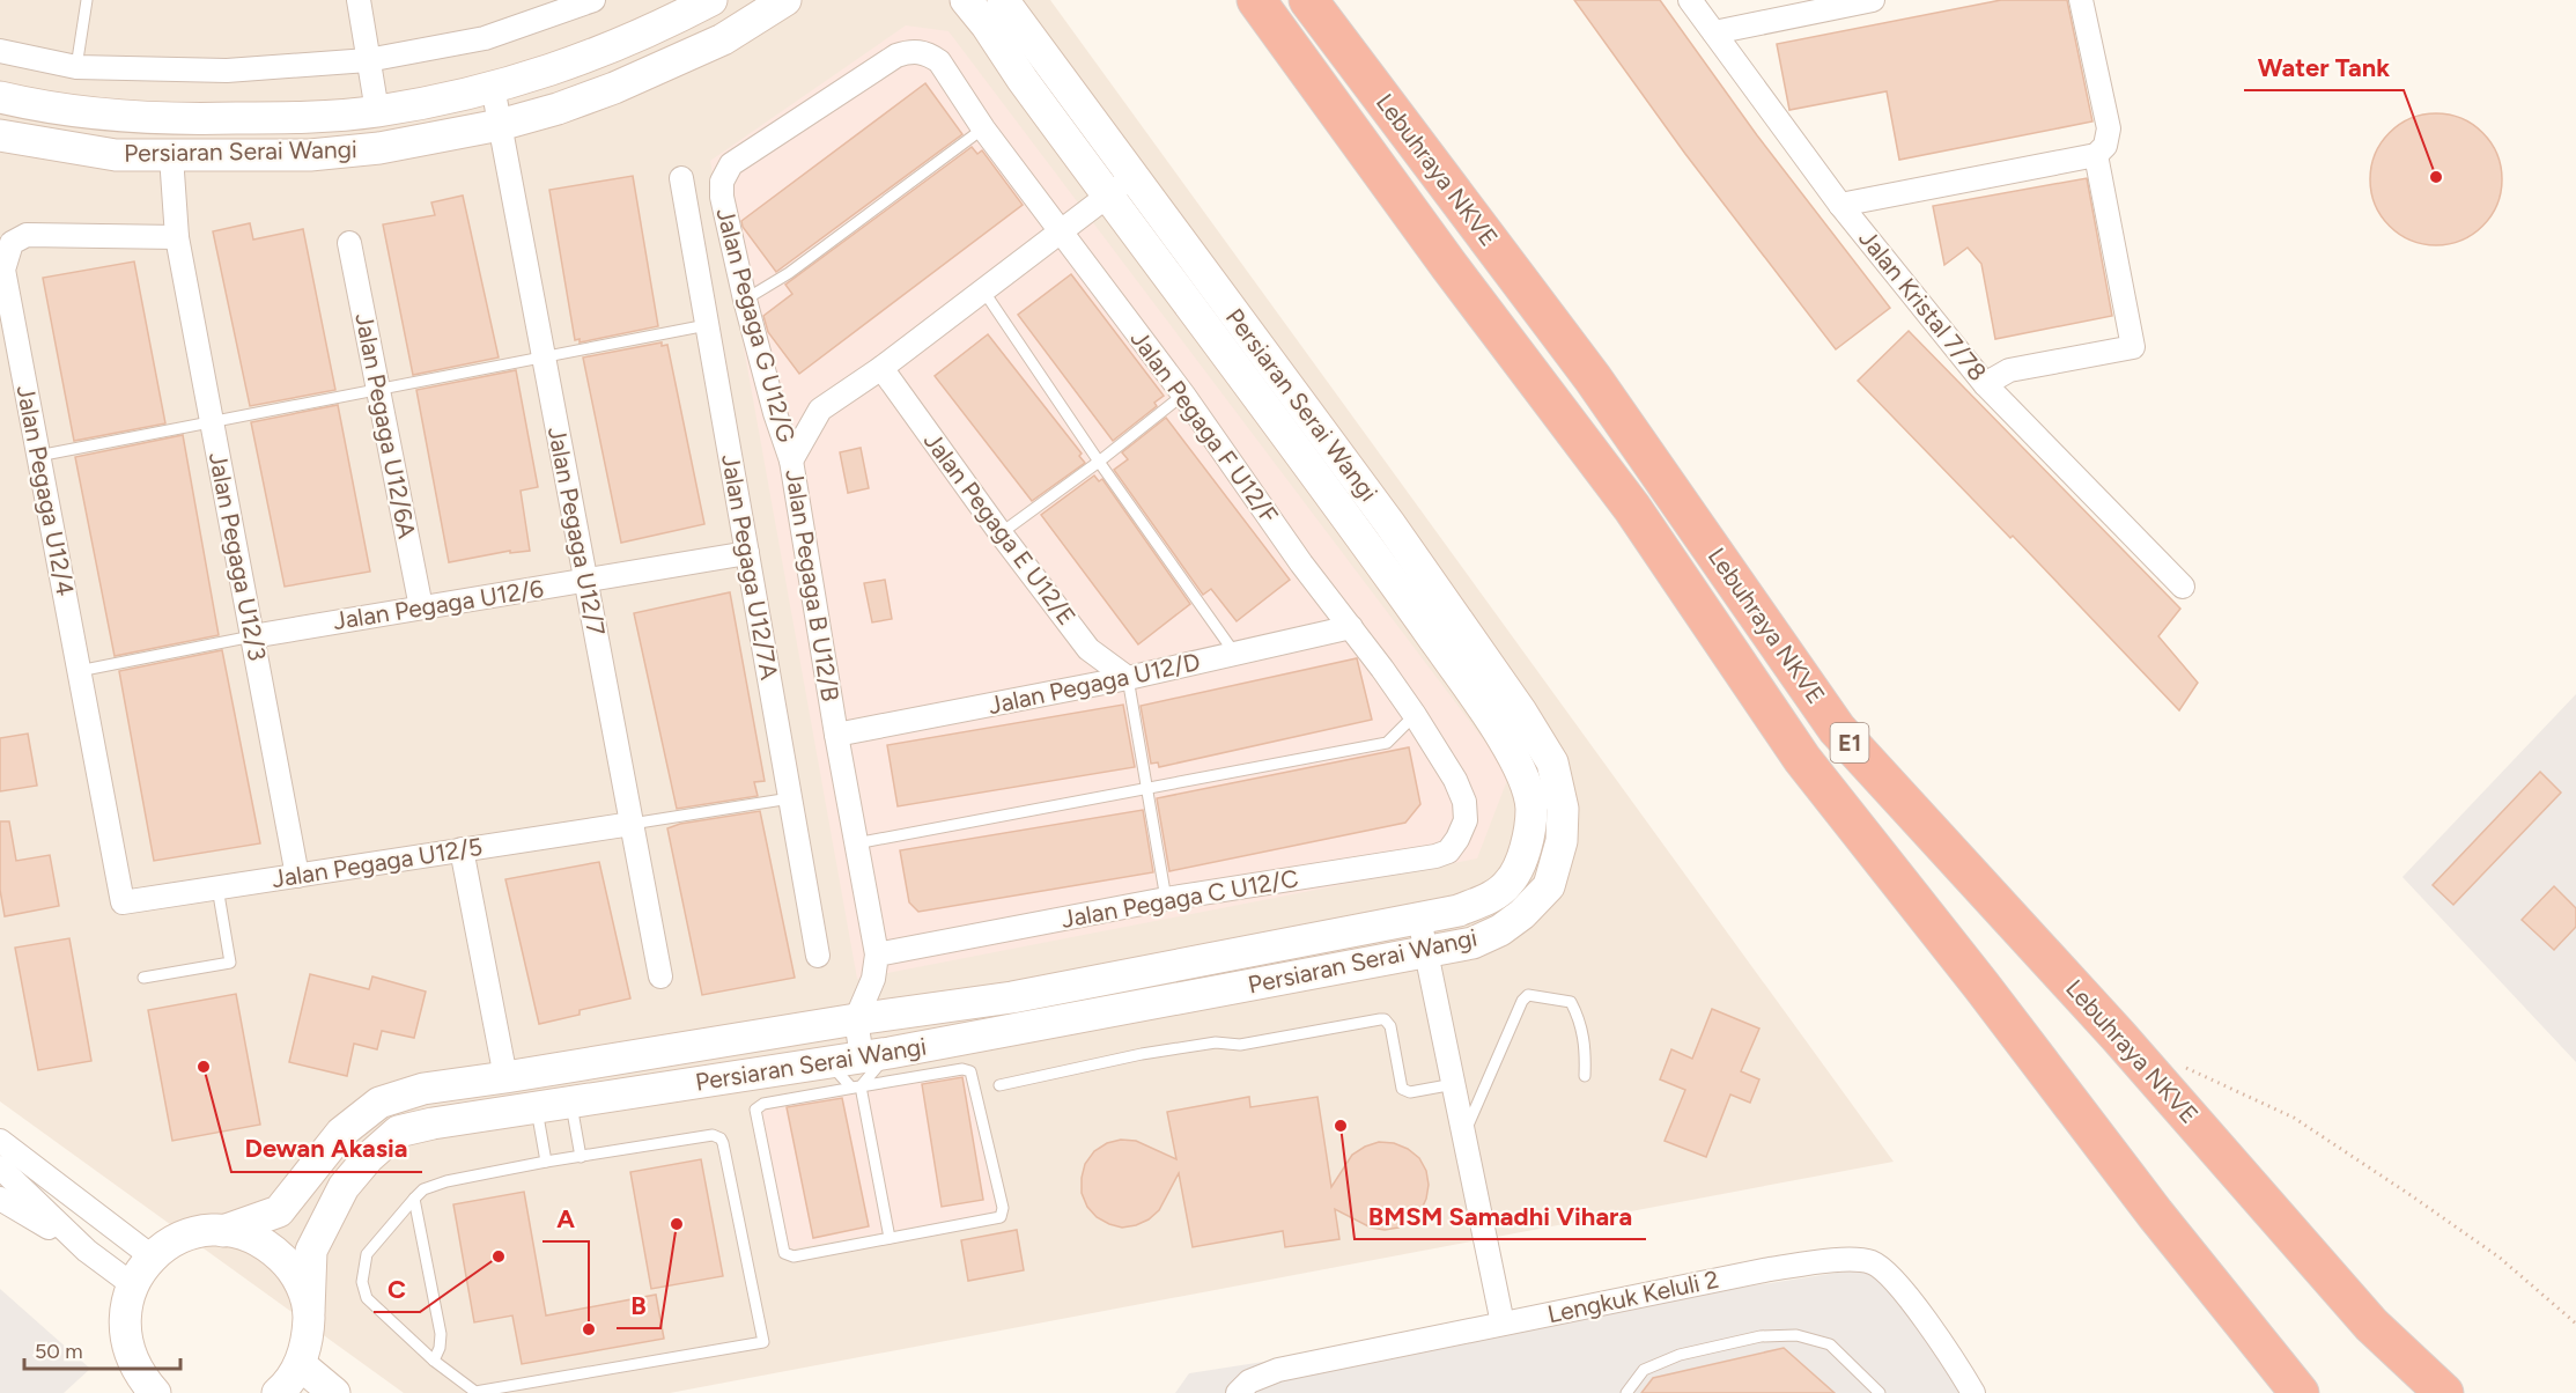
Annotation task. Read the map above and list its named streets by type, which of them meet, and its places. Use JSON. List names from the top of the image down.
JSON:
{
  "streets": {
    "highway": ["Lebuhraya NKVE", "E1"],
    "street": [
      "Persiaran Serai Wangi",
      "Jalan Kristal 7/78",
      "Jalan Pegaga G U12/G",
      "Jalan Pegaga U12/6A",
      "Jalan Pegaga F U12/F",
      "Jalan Pegaga U12/4",
      "Jalan Pegaga E U12/E",
      "Jalan Pegaga U12/7",
      "Jalan Pegaga U12/3",
      "Jalan Pegaga U12/7A",
      "Jalan Pegaga B U12/B",
      "Jalan Pegaga U12/6",
      "Jalan Pegaga U12/D",
      "Jalan Pegaga U12/5",
      "Jalan Pegaga C U12/C",
      "Lengkuk Keluli 2"
    ]
  },
  "crossings": [
    ["Persiaran Serai Wangi", "Jalan Pegaga U12/7"],
    ["Persiaran Serai Wangi", "Jalan Pegaga U12/3"],
    ["Persiaran Serai Wangi", "Jalan Pegaga B U12/B"],
    ["Jalan Pegaga G U12/G", "Jalan Pegaga F U12/F"],
    ["Jalan Pegaga G U12/G", "Jalan Pegaga B U12/B"],
    ["Jalan Pegaga U12/6A", "Jalan Pegaga U12/6"],
    ["Jalan Pegaga F U12/F", "Jalan Pegaga B U12/B"],
    ["Jalan Pegaga F U12/F", "Jalan Pegaga U12/D"],
    ["Jalan Pegaga F U12/F", "Jalan Pegaga C U12/C"],
    ["Jalan Pegaga U12/4", "Jalan Pegaga U12/3"],
    ["Jalan Pegaga U12/4", "Jalan Pegaga U12/5"],
    ["Jalan Pegaga E U12/E", "Jalan Pegaga B U12/B"],
    ["Jalan Pegaga E U12/E", "Jalan Pegaga U12/D"],
    ["Jalan Pegaga U12/7", "Jalan Pegaga U12/6"],
    ["Jalan Pegaga U12/7", "Jalan Pegaga U12/5"],
    ["Jalan Pegaga U12/3", "Jalan Pegaga U12/6"],
    ["Jalan Pegaga U12/3", "Jalan Pegaga U12/5"],
    ["Jalan Pegaga U12/7A", "Jalan Pegaga U12/6"],
    ["Jalan Pegaga B U12/B", "Jalan Pegaga U12/D"],
    ["Jalan Pegaga B U12/B", "Jalan Pegaga C U12/C"]
  ],
  "places": [
    "Water Tank",
    "Dewan Akasia",
    "BMSM Samadhi Vihara",
    "B",
    "C",
    "A"
  ],
  "scale_bar": "50 m"
}
